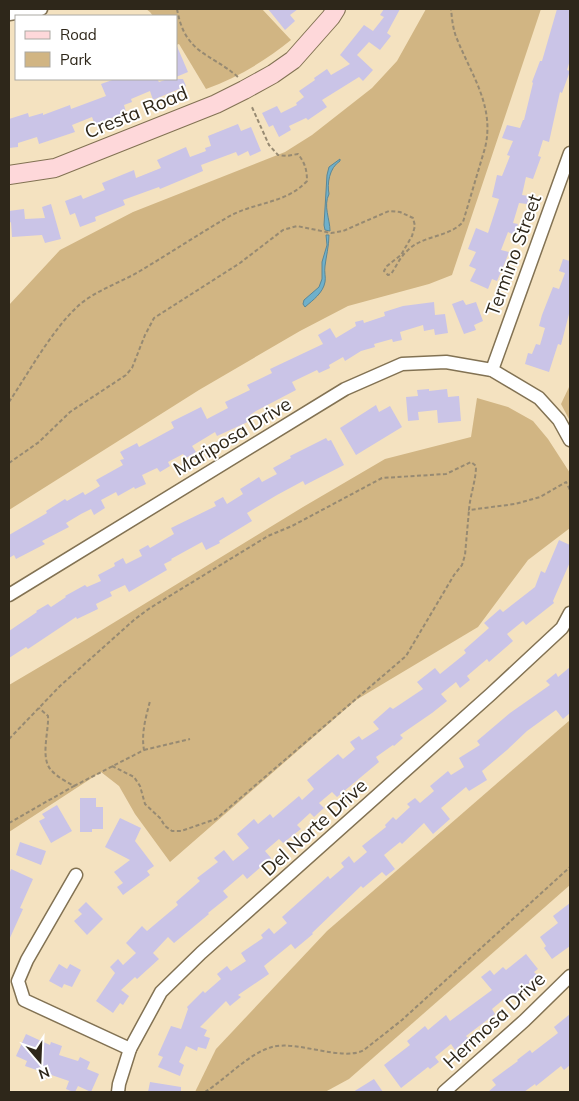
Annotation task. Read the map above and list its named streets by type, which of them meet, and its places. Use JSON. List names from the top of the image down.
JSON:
{
  "streets": {
    "street": [
      "Cresta Road",
      "Termino Street",
      "Mariposa Drive",
      "Del Norte Drive",
      "Hermosa Drive"
    ]
  },
  "crossings": [
    ["Termino Street", "Mariposa Drive"]
  ],
  "legend": ["Road", "Park"],
  "north": "bottom"
}
